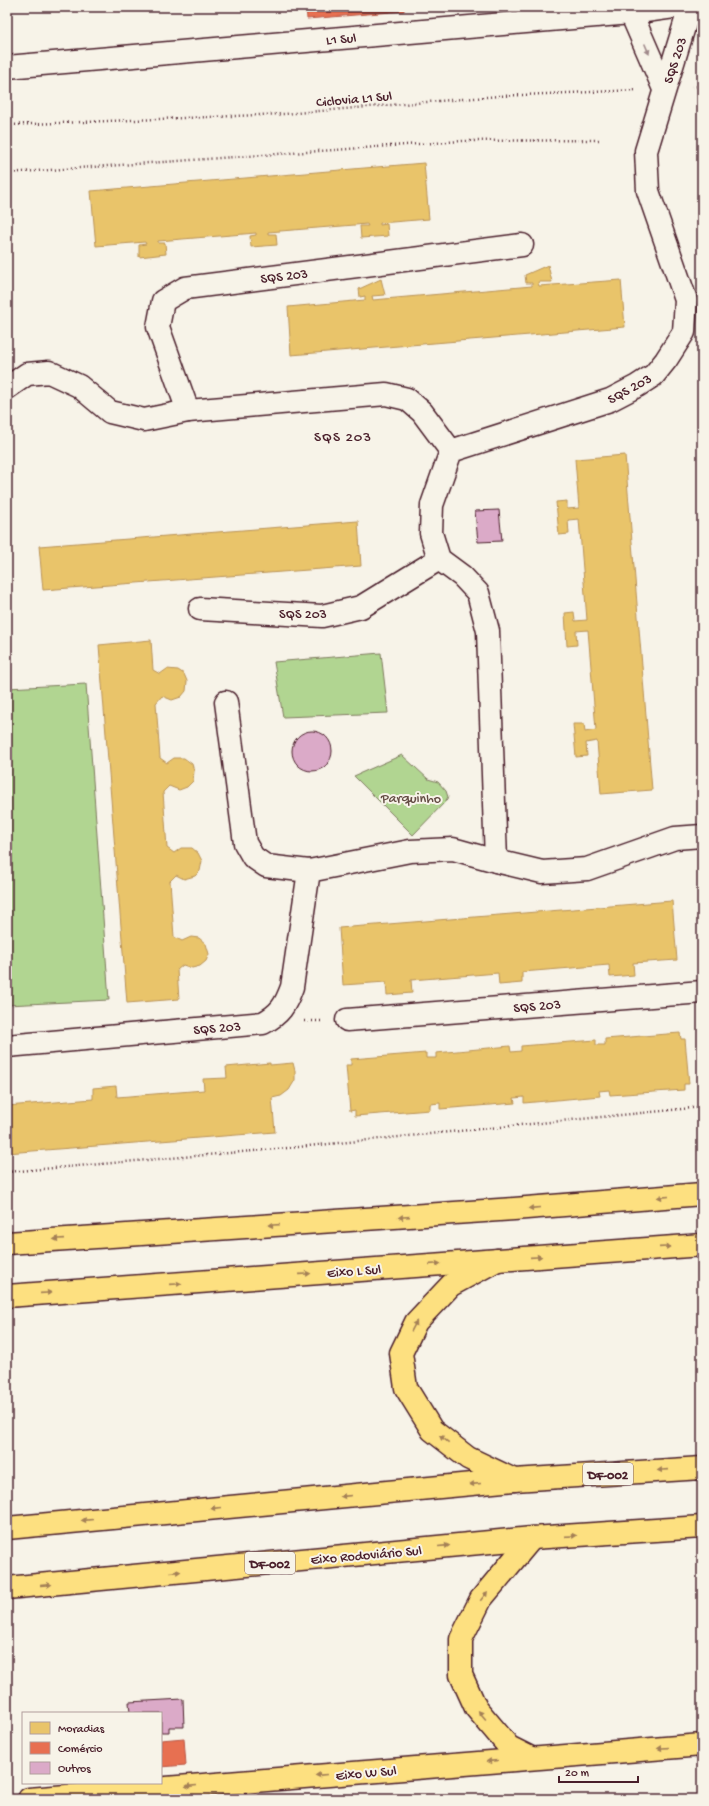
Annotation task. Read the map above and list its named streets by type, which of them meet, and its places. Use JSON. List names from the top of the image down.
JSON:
{
  "streets": {
    "main road": [
      "Eixo L Sul",
      "DF-002",
      "Eixo Rodoviário Sul",
      "Eixo W Sul"
    ],
    "street": ["L1 Sul", "SQS 203"],
    "path": ["Ciclovia L1 Sul"]
  },
  "crossings": [
    ["L1 Sul", "SQS 203"],
    ["SQS 203", "Ciclovia L1 Sul"]
  ],
  "one_way": ["Eixo W Sul"],
  "districts": ["SQS 203"],
  "parks": ["Parquinho"],
  "legend": ["Moradias", "Comércio", "Outros"],
  "scale_bar": "20 m"
}
